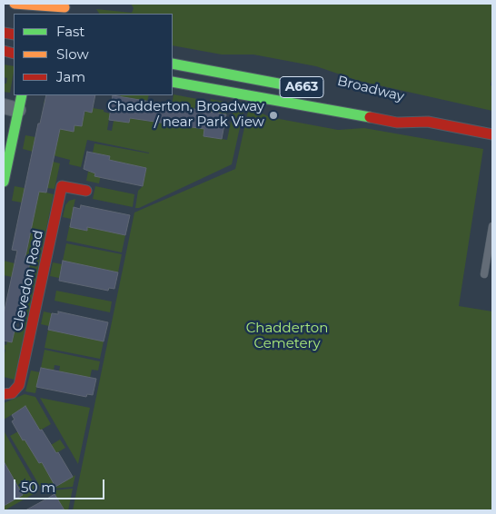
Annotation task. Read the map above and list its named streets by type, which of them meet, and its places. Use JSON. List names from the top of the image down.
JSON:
{
  "streets": {
    "main road": ["A663", "Broadway", "Clevedon Road"]
  },
  "parks": ["Chadderton Cemetery"],
  "places": ["Chadderton, Broadway / near Park View"],
  "legend": ["Fast", "Slow", "Jam"],
  "scale_bar": "50 m"
}
